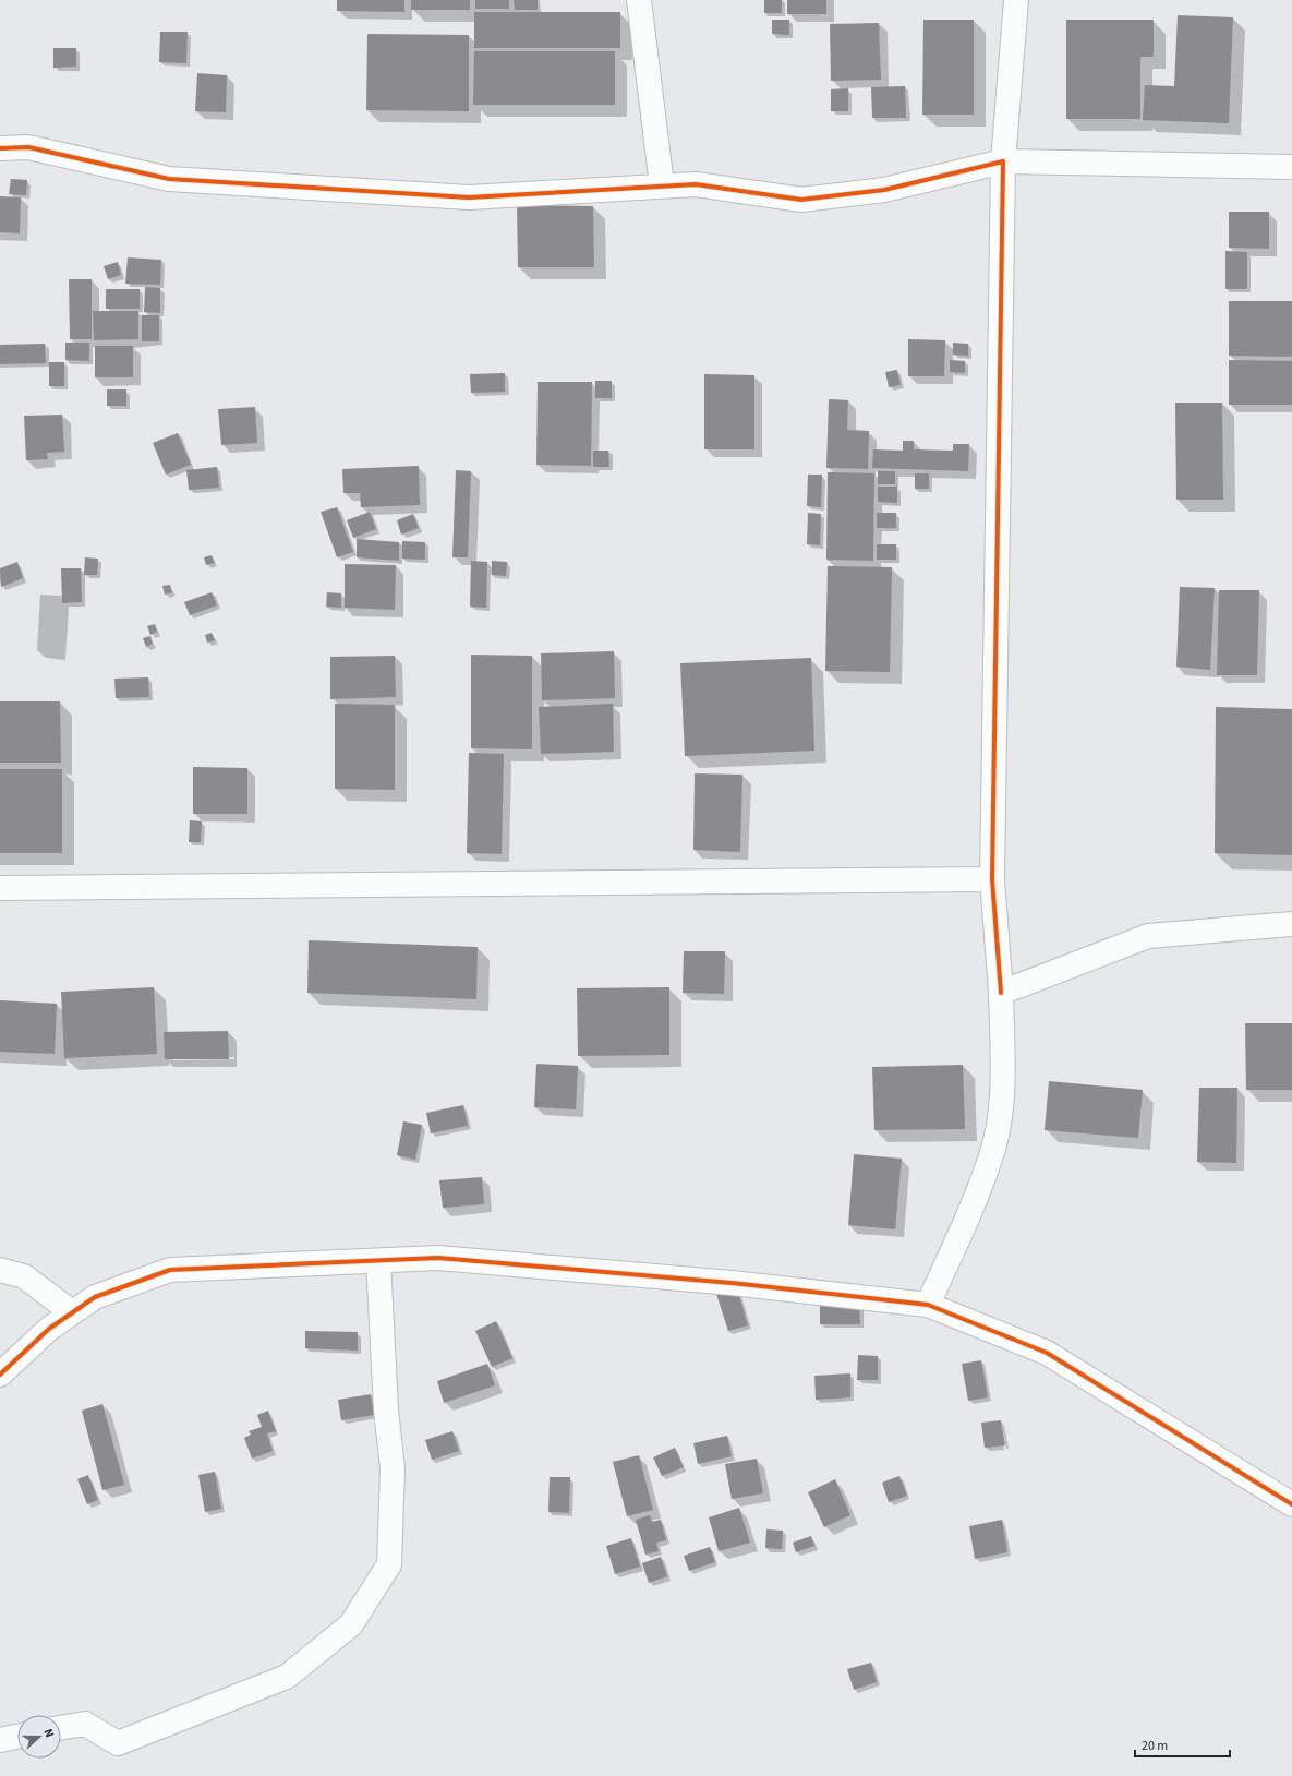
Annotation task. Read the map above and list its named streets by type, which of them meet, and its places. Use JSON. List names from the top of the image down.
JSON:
{
  "scale_bar": "20 m",
  "north": "right"
}
